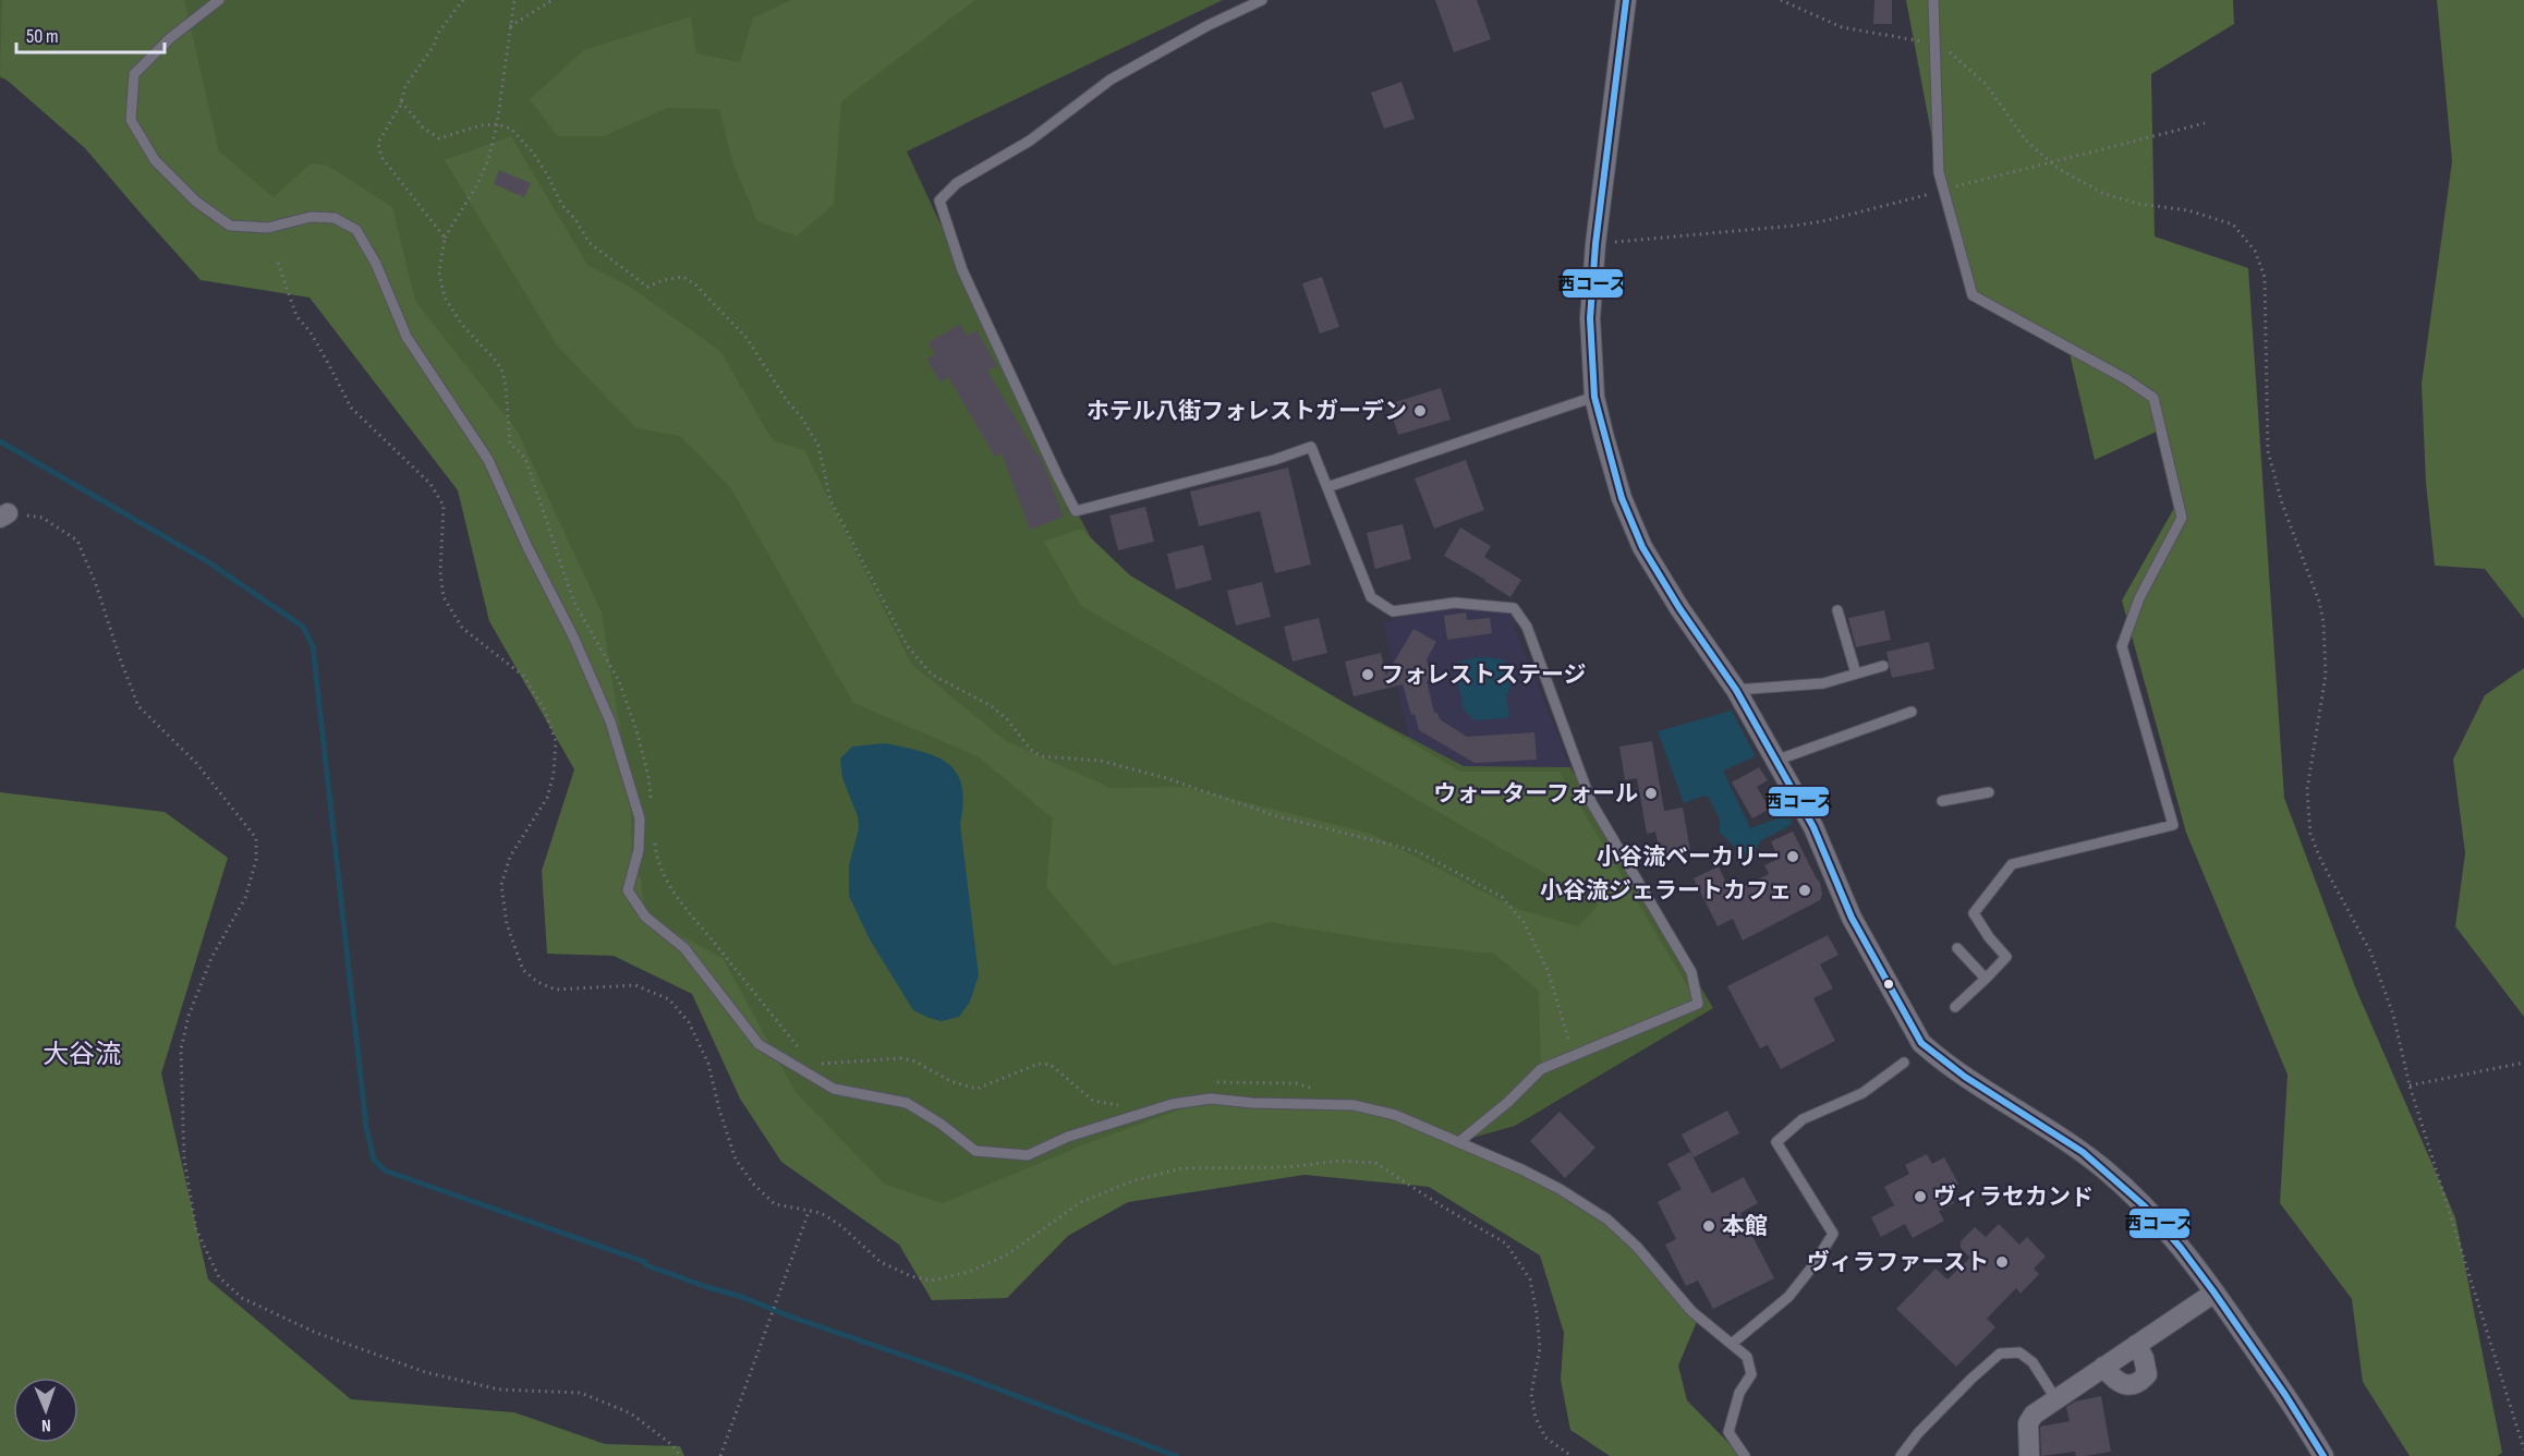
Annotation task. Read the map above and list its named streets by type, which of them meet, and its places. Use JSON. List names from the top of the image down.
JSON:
{
  "districts": ["大谷流"],
  "places": [
    "ホテル八街フォレストガーデン",
    "フォレストステージ",
    "ウォーターフォール",
    "小谷流ベーカリー",
    "小谷流ジェラートカフェ",
    "ヴィラセカンド",
    "本館",
    "ヴィラファースト"
  ],
  "lines": ["transit line 西コース"],
  "scale_bar": "50 m",
  "north": "bottom"
}
